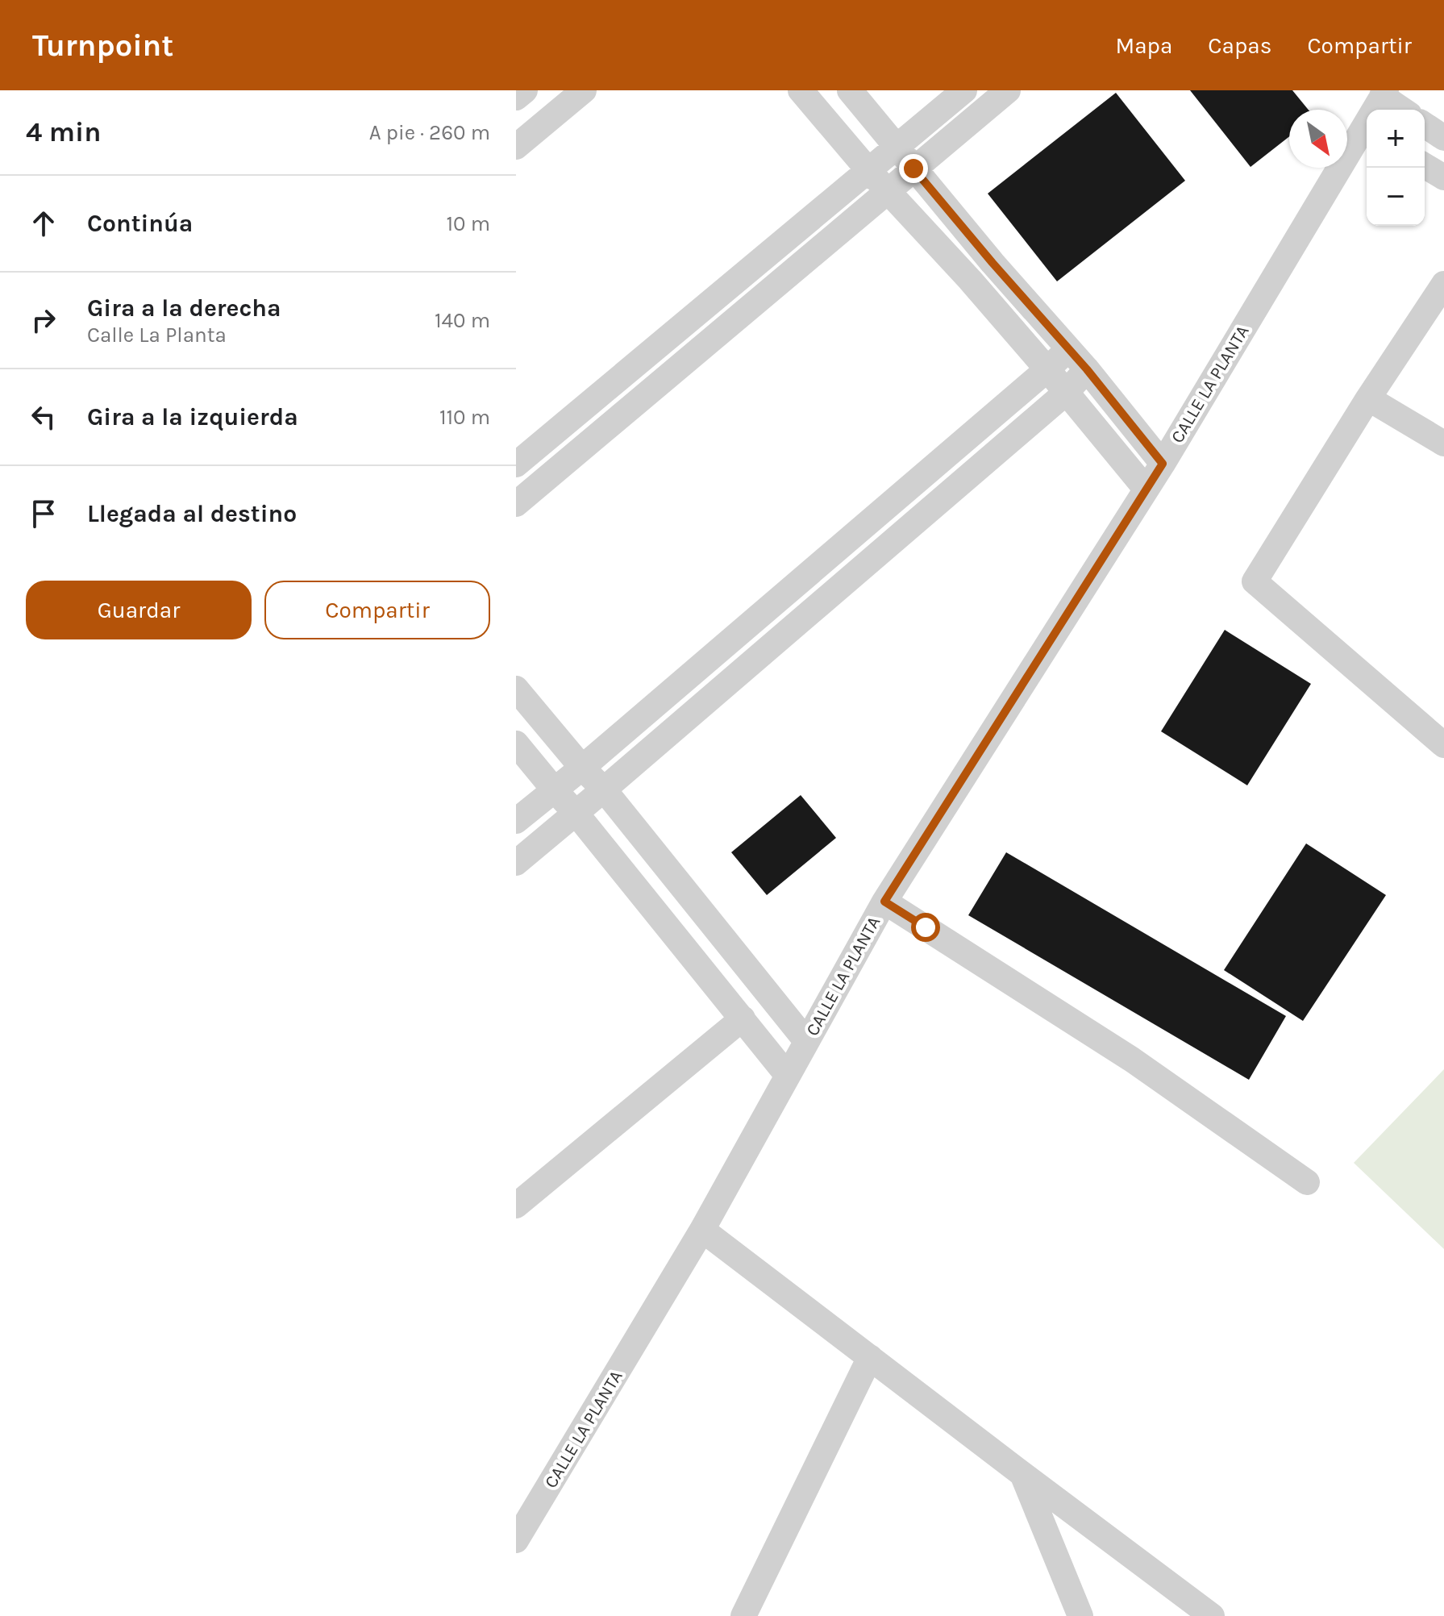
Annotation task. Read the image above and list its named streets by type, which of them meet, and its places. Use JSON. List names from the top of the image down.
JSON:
{
  "streets": {
    "street": ["CALLE LA PLANTA"]
  },
  "north": "bottom right",
  "page": {
    "header": "Turnpoint",
    "nav": ["Mapa", "Capas", "Compartir"],
    "heading": ["4 min", "A pie · 260 m"],
    "map_buttons": ["+", "−"],
    "list": [
      ["Continúa", "10 m"],
      ["Gira a la derecha", "Calle La Planta", "140 m"],
      ["Gira a la izquierda", "110 m"],
      "Llegada al destino"
    ],
    "buttons": ["Guardar", "Compartir"]
  }
}
